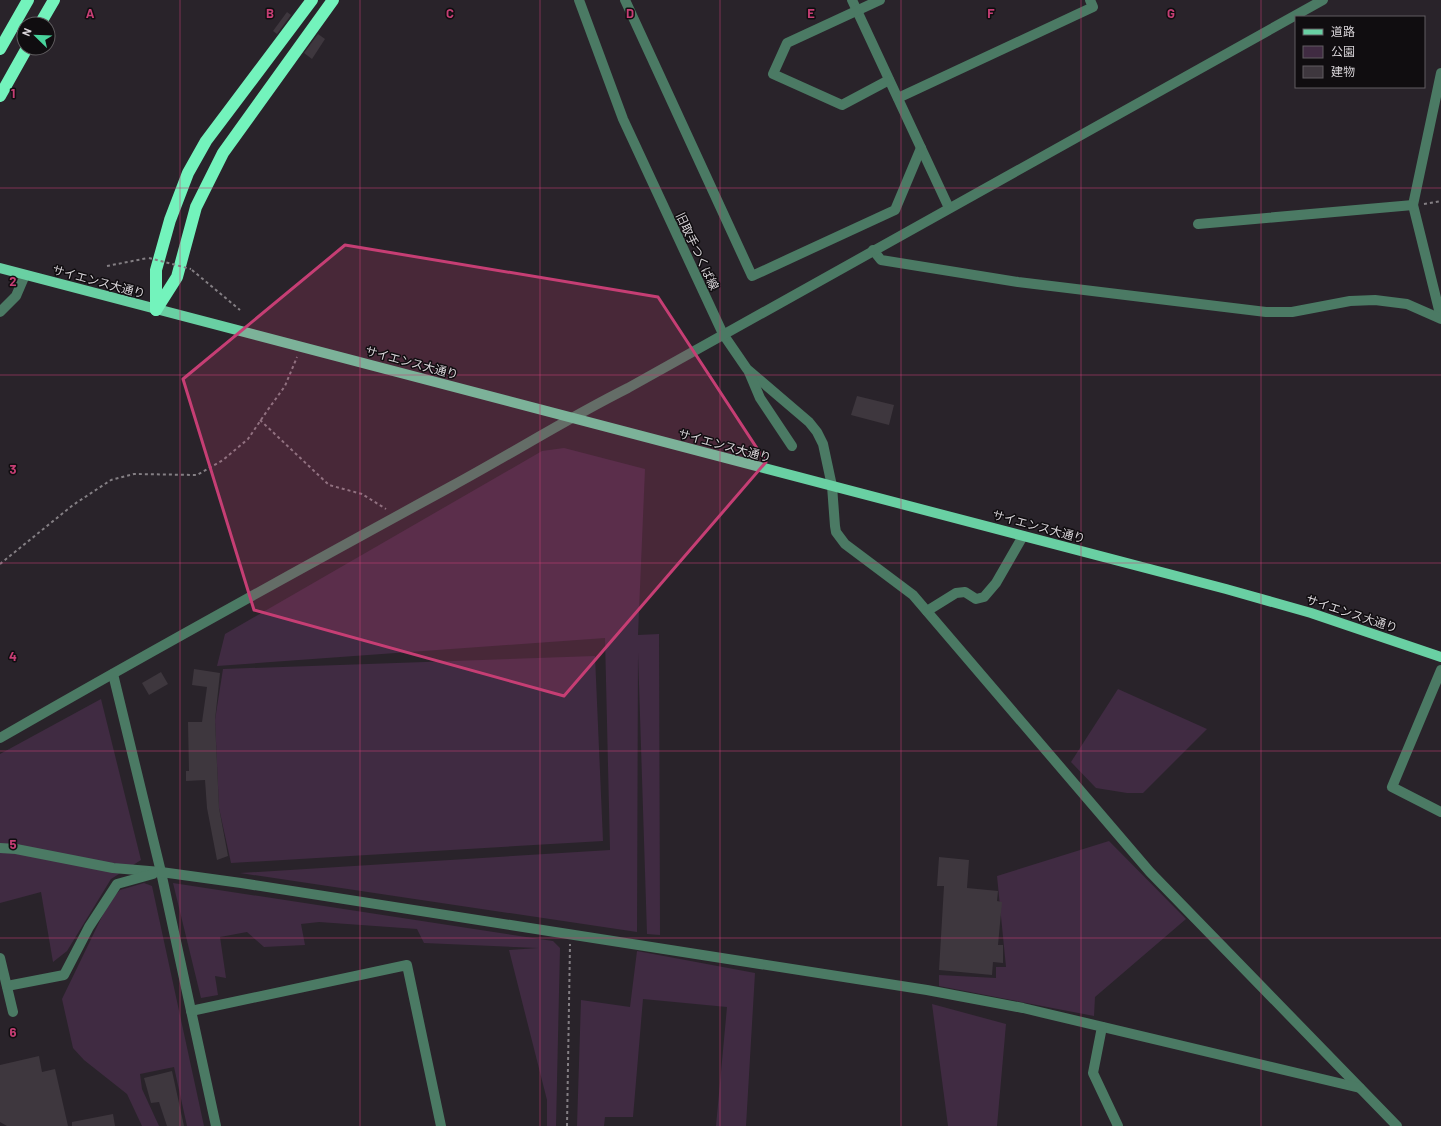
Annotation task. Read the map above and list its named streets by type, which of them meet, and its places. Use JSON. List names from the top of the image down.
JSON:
{
  "streets": {
    "main road": ["サイエンス大通り"],
    "street": ["旧取手つくば線"]
  },
  "crossings": [
    ["旧取手つくば線", "サイエンス大通り"]
  ],
  "legend": ["道路", "公園", "建物"],
  "north": "top left",
  "grid": {
    "columns": [
      "A",
      "B",
      "C",
      "D",
      "E",
      "F",
      "G"
    ],
    "rows": [
      "1",
      "2",
      "3",
      "4",
      "5",
      "6"
    ]
  }
}
